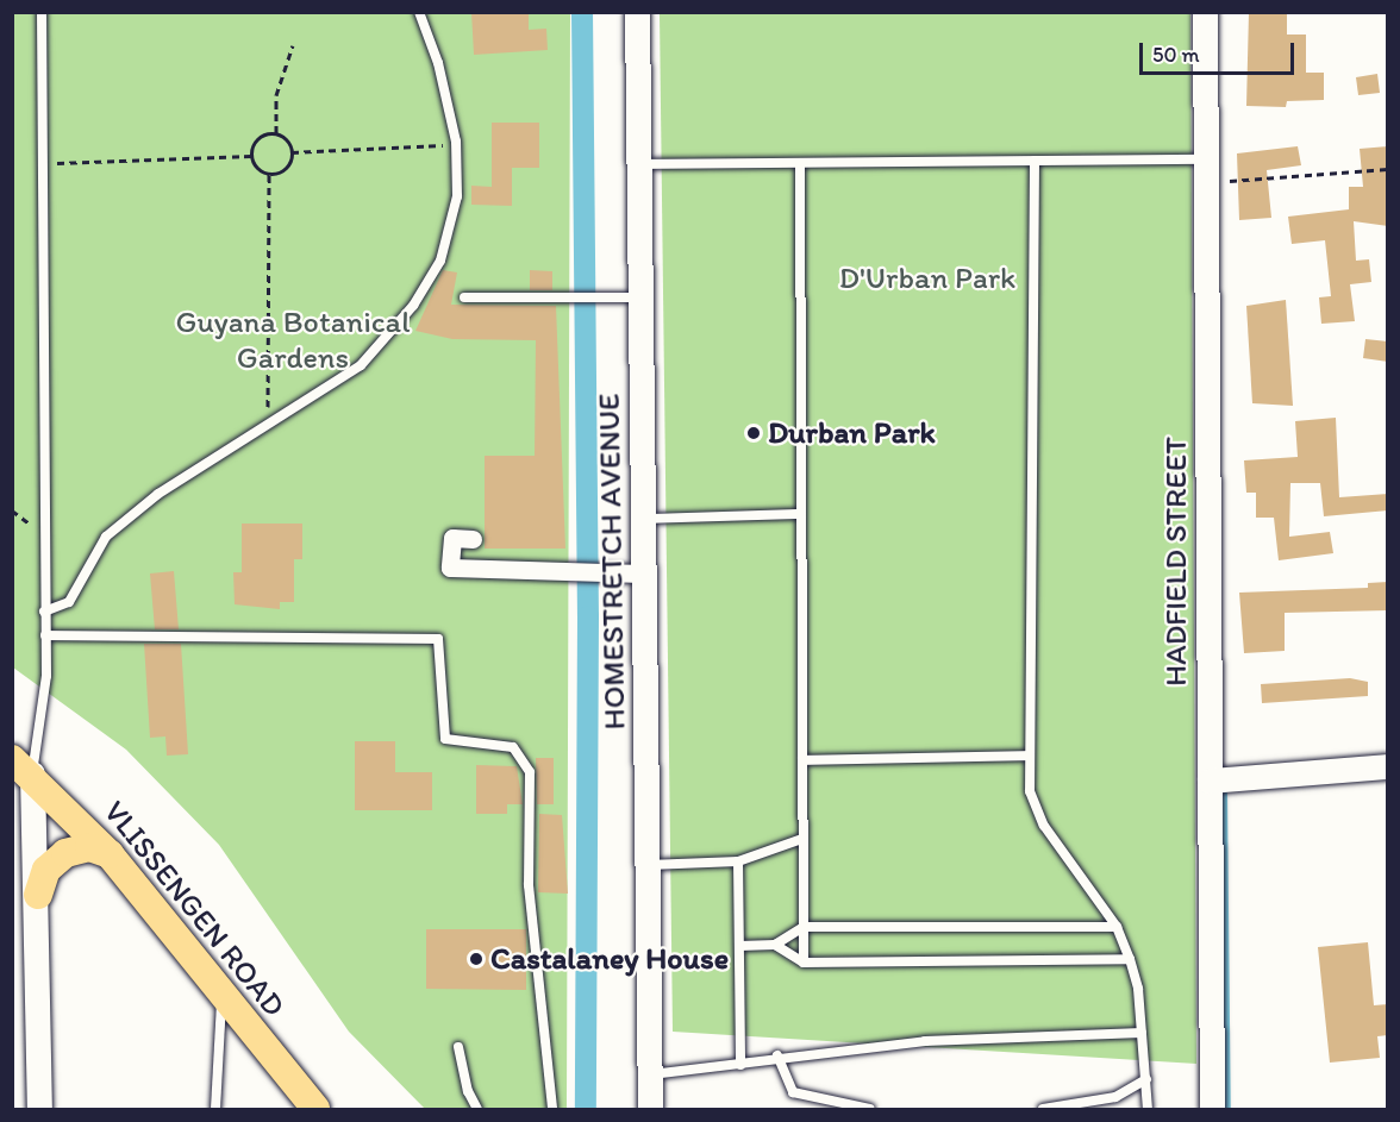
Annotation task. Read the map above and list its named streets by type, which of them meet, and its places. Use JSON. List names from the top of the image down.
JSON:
{
  "streets": {
    "main road": ["HOMESTRETCH AVENUE", "HADFIELD STREET", "VLISSENGEN ROAD"]
  },
  "parks": ["D'Urban Park", "Guyana Botanical Gardens"],
  "places": ["Durban Park", "Castalaney House"],
  "scale_bar": "50 m"
}
